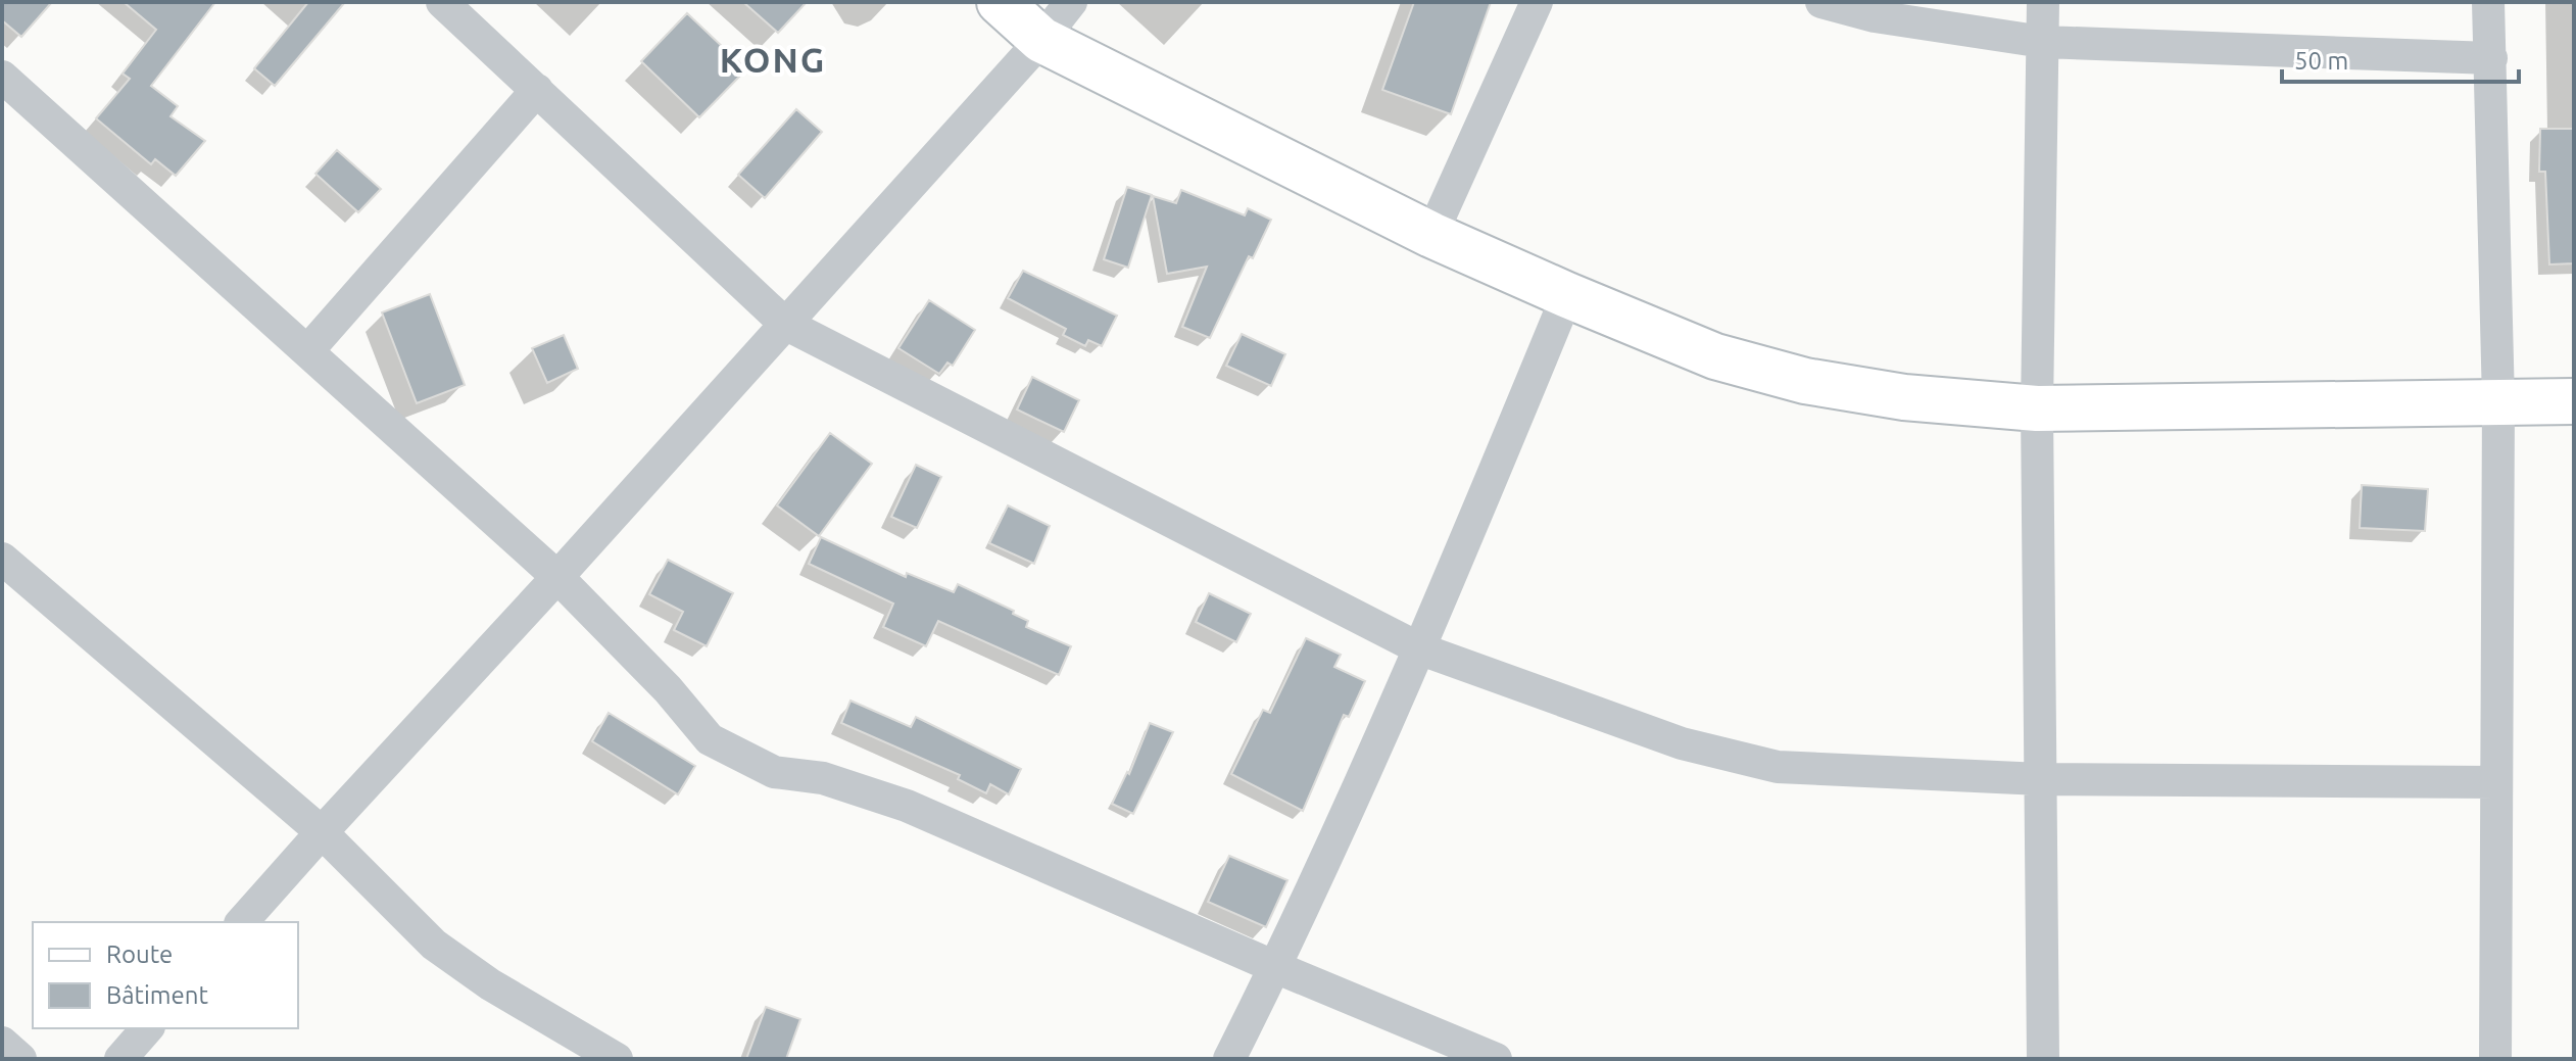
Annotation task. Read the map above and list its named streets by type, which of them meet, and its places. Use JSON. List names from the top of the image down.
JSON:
{
  "districts": ["KONG"],
  "legend": ["Route", "Bâtiment"],
  "scale_bar": "50 m"
}
